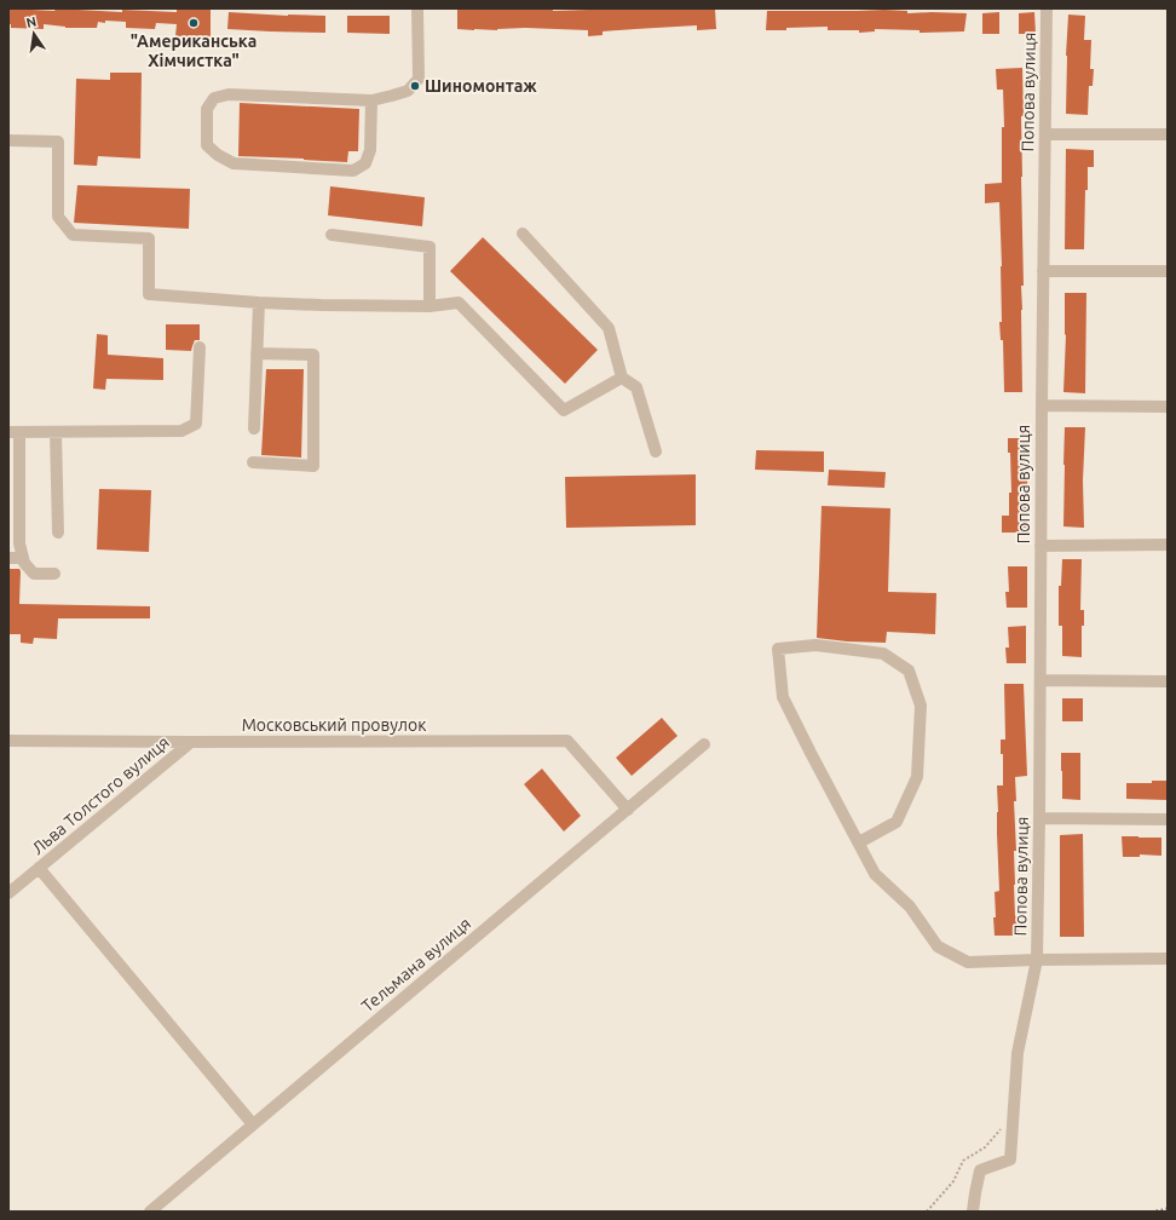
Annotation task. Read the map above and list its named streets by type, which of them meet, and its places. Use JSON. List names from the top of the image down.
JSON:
{
  "streets": {
    "street": [
      "Попова вулиця",
      "Московський провулок",
      "Льва Толстого вулиця",
      "Тельмана вулиця"
    ]
  },
  "crossings": [
    ["Московський провулок", "Льва Толстого вулиця"],
    ["Московський провулок", "Тельмана вулиця"]
  ],
  "places": ["\"Американська Хімчистка\"", "Шиномонтаж"],
  "north": "top"
}
